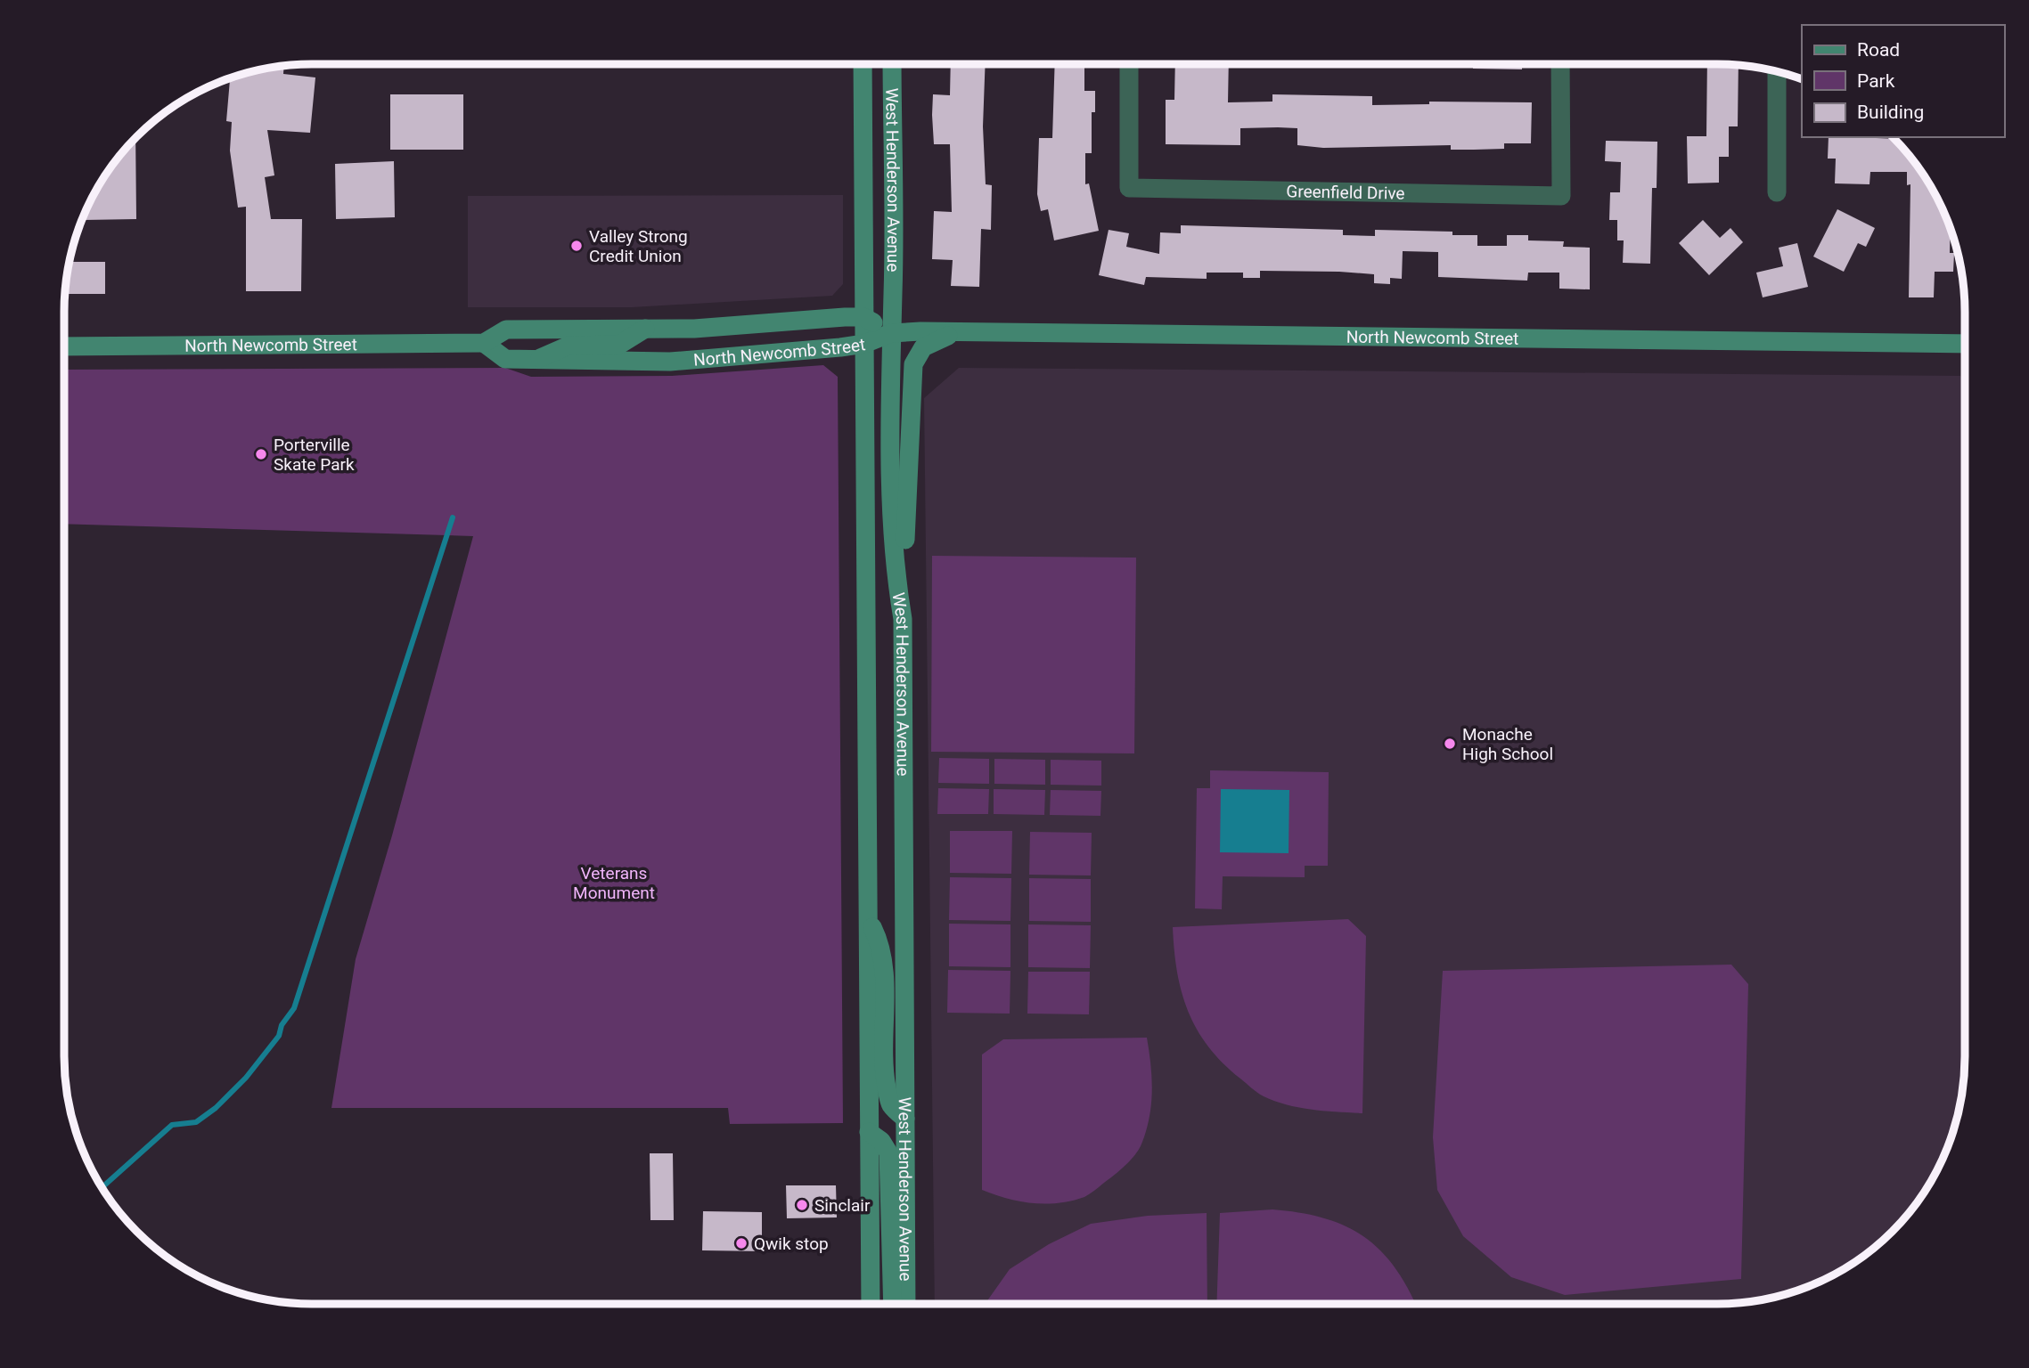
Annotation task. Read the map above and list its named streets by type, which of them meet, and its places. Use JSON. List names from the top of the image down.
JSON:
{
  "streets": {
    "main road": ["West Henderson Avenue", "North Newcomb Street"],
    "street": ["Greenfield Drive"]
  },
  "crossings": [
    ["West Henderson Avenue", "North Newcomb Street"]
  ],
  "parks": ["Veterans Monument"],
  "places": [
    "Valley Strong Credit Union",
    "Porterville Skate Park",
    "Monache High School",
    "Sinclair",
    "Qwik stop"
  ],
  "legend": ["Road", "Park", "Building"]
}
